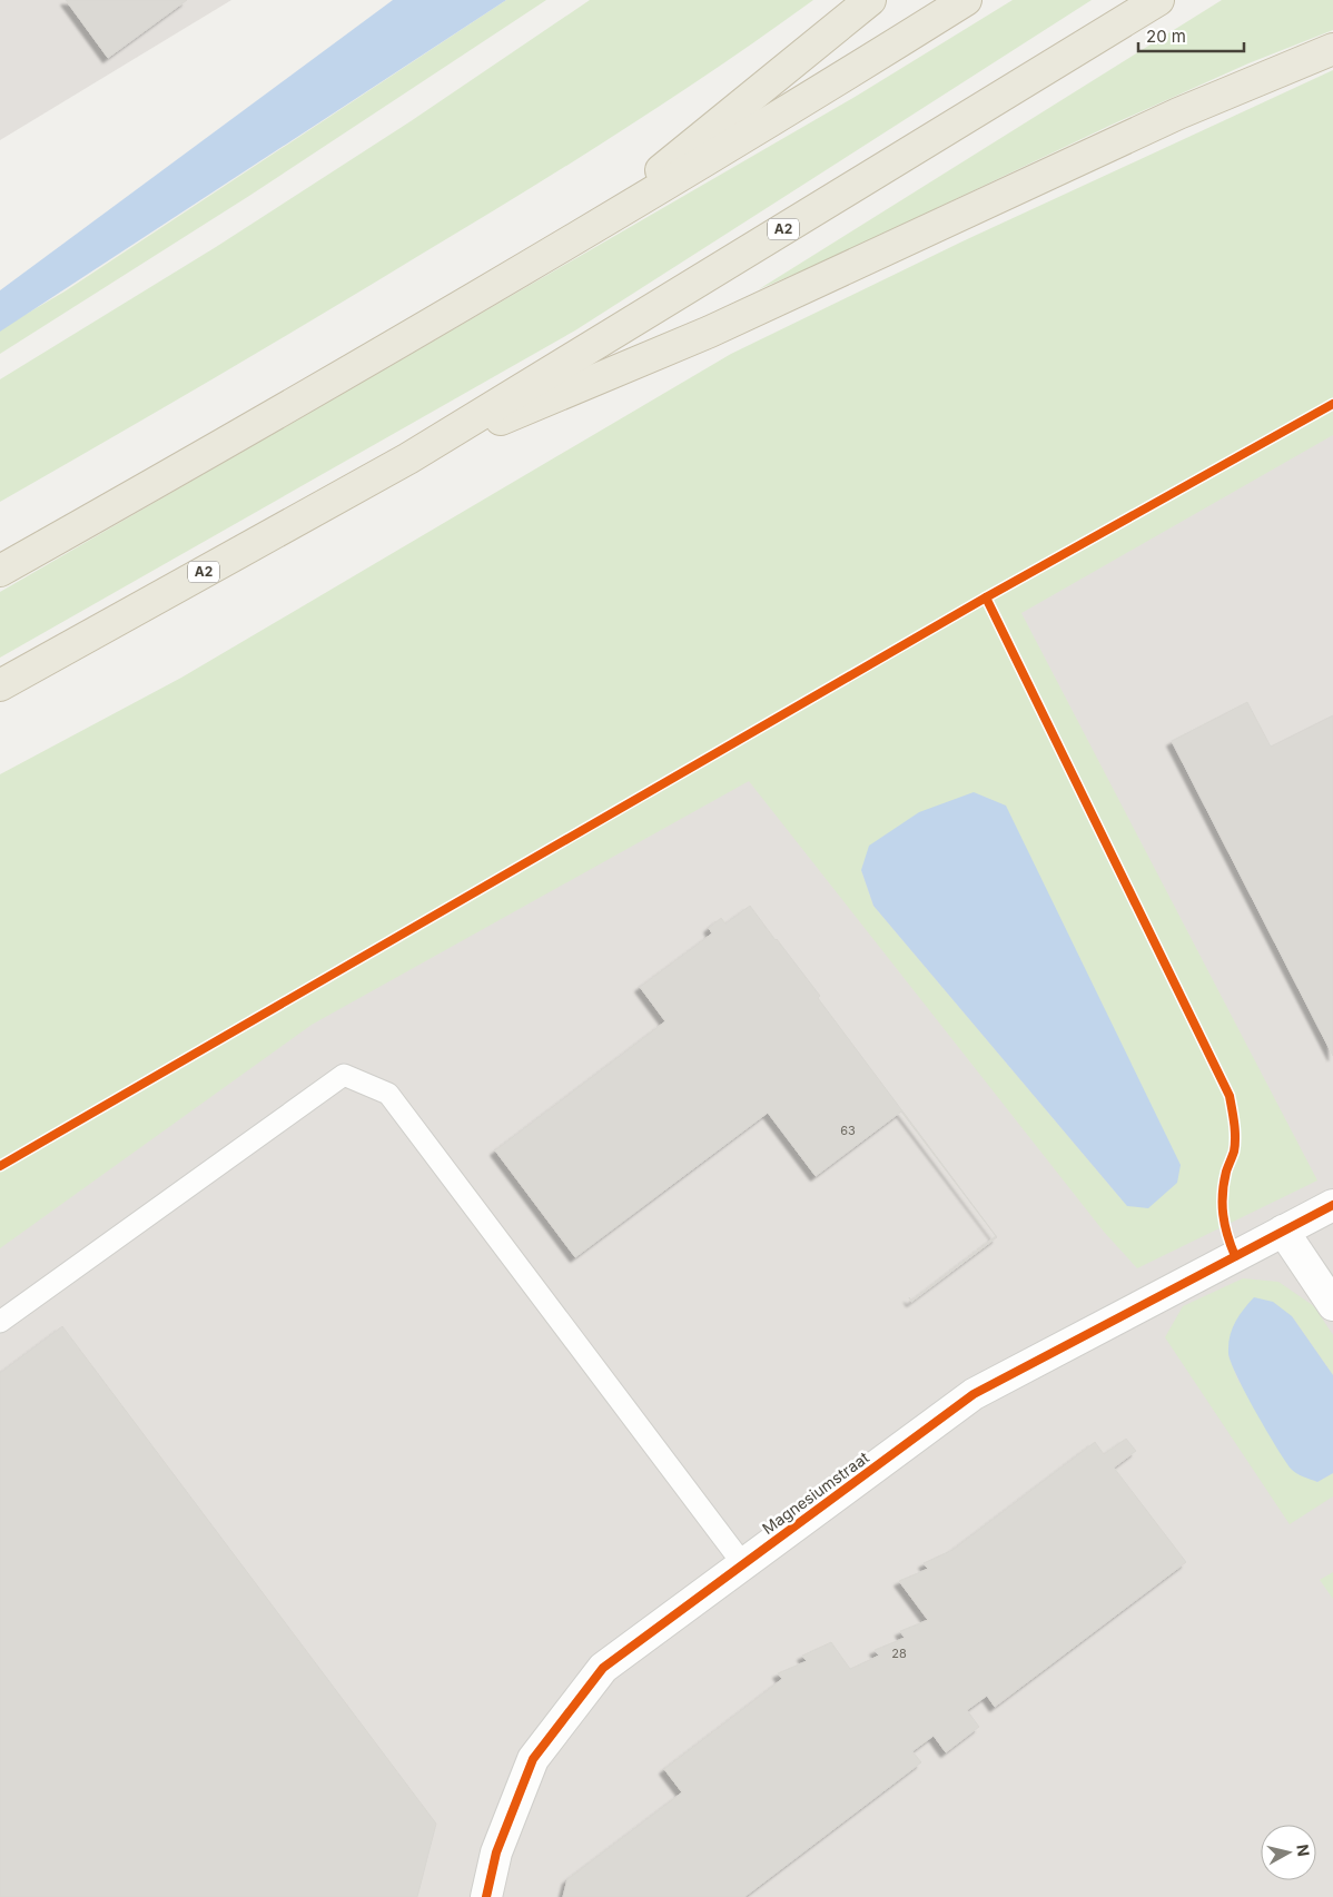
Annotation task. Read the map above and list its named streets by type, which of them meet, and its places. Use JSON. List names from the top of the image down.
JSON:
{
  "streets": {
    "highway": ["A2"],
    "street": ["Magnesiumstraat"]
  },
  "house_numbers": ["63", "28"],
  "scale_bar": "20 m",
  "north": "right"
}
